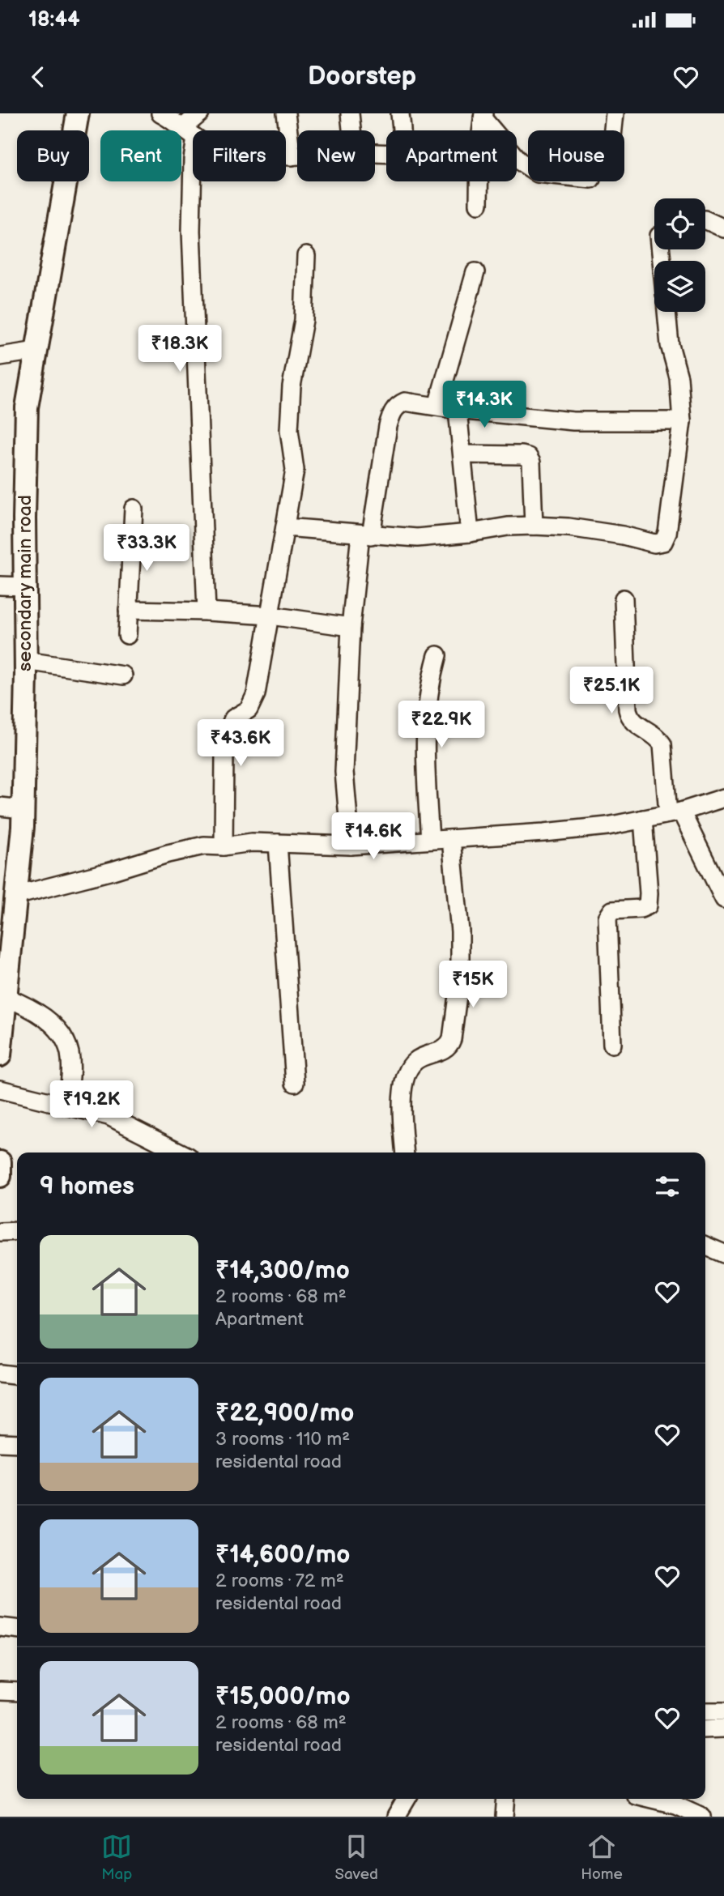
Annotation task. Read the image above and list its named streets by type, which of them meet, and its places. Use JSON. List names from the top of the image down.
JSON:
{
  "streets": {
    "main road": ["secondary main road"]
  },
  "page": {
    "status": "18:44",
    "header": "Doorstep",
    "chip": [
      "Buy",
      "Rent",
      "Filters",
      "New",
      "Apartment",
      "House"
    ],
    "price": [
      "₹18.3K",
      "₹14.3K",
      "₹33.3K",
      "₹25.1K",
      "₹22.9K",
      "₹43.6K",
      "₹14.6K",
      "₹15K",
      "₹19.2K"
    ],
    "heading": "9 homes",
    "list": [
      {
        "name": "₹14,300/mo",
        "note": "2 rooms · 68 m² · Apartment"
      },
      {
        "name": "₹22,900/mo",
        "note": "3 rooms · 110 m² · residental road"
      },
      {
        "name": "₹14,600/mo",
        "note": "2 rooms · 72 m² · residental road"
      },
      {
        "name": "₹15,000/mo",
        "note": "2 rooms · 68 m² · residental road"
      }
    ],
    "tabs": ["Map", "Saved", "Home"]
  }
}
